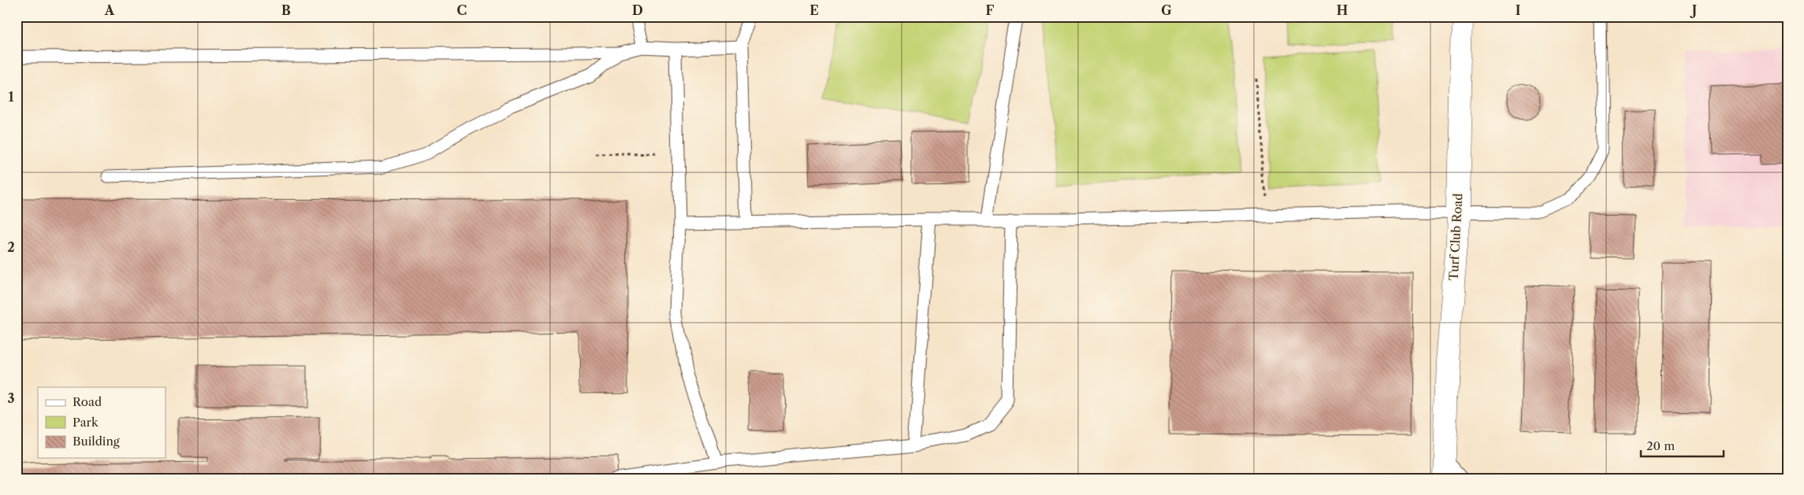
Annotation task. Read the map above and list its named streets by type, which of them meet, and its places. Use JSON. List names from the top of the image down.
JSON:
{
  "streets": {
    "street": ["Turf Club Road"]
  },
  "legend": ["Road", "Park", "Building"],
  "scale_bar": "20 m",
  "grid": {
    "columns": [
      "A",
      "B",
      "C",
      "D",
      "E",
      "F",
      "G",
      "H",
      "I",
      "J"
    ],
    "rows": ["1", "2", "3"]
  }
}
